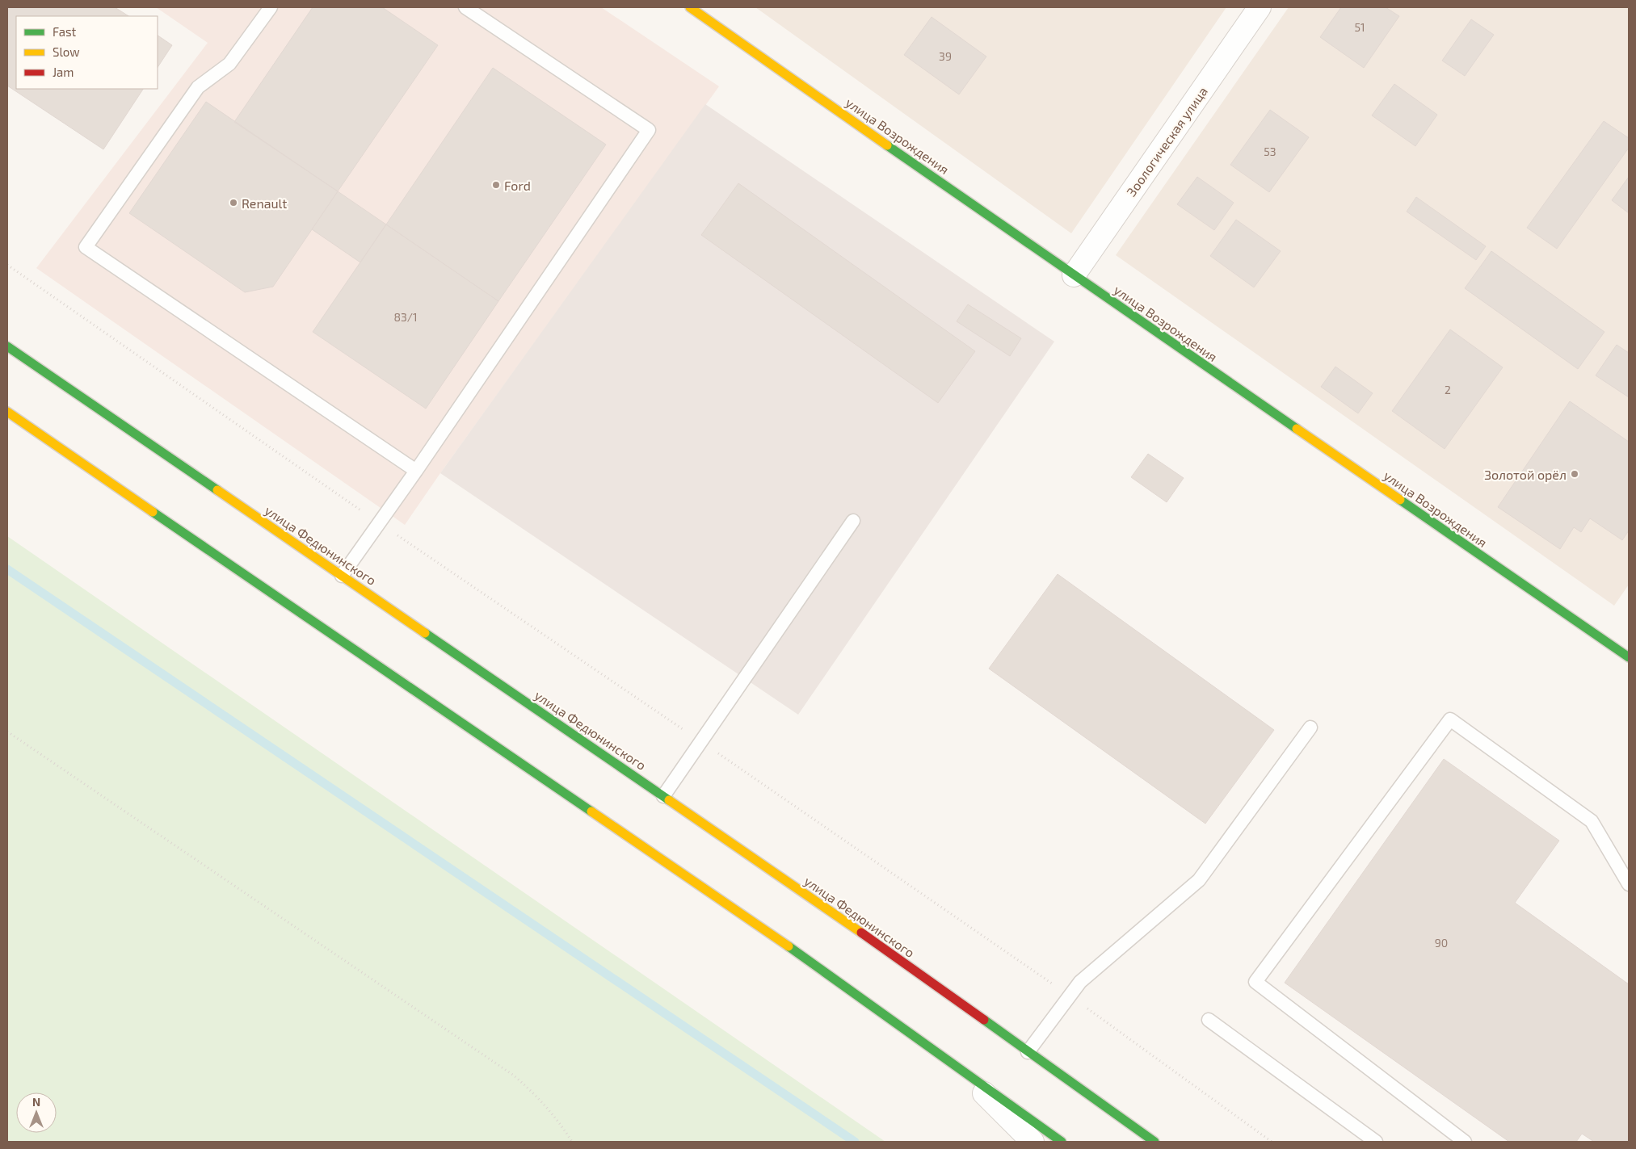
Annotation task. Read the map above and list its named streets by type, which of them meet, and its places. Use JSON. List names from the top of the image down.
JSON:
{
  "streets": {
    "main road": ["улица Возрождения", "улица Федюнинского"],
    "street": ["Зоологическая улица"]
  },
  "crossings": [
    ["улица Возрождения", "Зоологическая улица"]
  ],
  "places": ["Ford", "Renault", "Золотой орёл"],
  "house_numbers": [
    "51",
    "39",
    "53",
    "83/1",
    "2",
    "90"
  ],
  "legend": ["Fast", "Slow", "Jam"],
  "north": "top"
}
